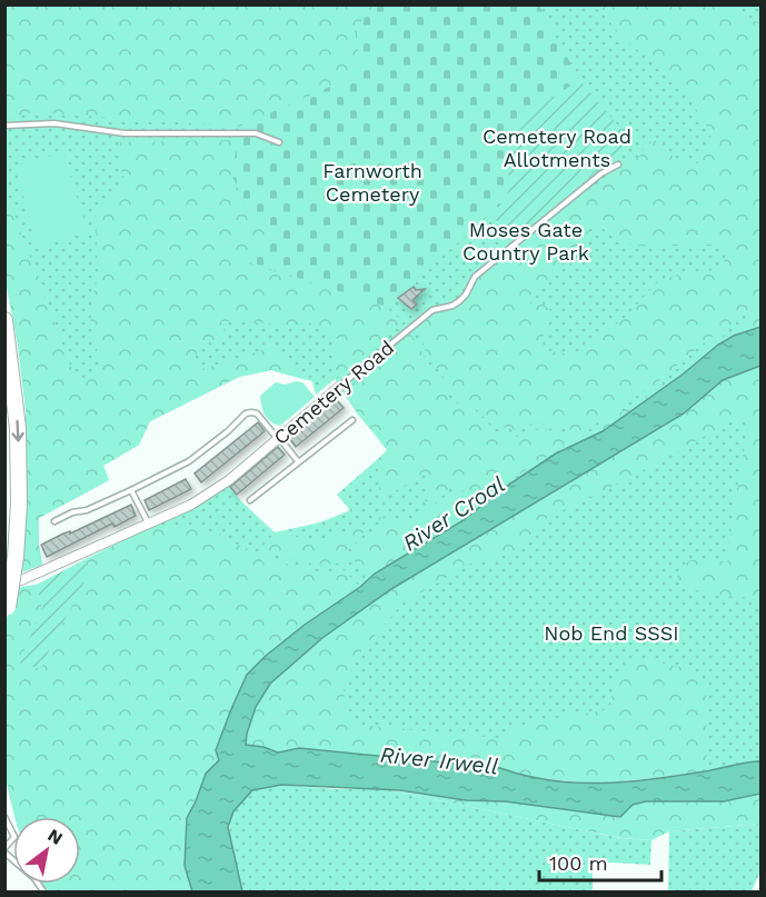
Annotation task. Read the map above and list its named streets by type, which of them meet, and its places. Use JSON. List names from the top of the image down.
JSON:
{
  "streets": {
    "street": ["Cemetery Road"]
  },
  "water": ["River Croal", "River Irwell"],
  "parks": [
    "Cemetery Road Allotments",
    "Farnworth Cemetery",
    "Moses Gate Country Park",
    "Nob End SSSI"
  ],
  "scale_bar": "100 m",
  "north": "top right"
}
